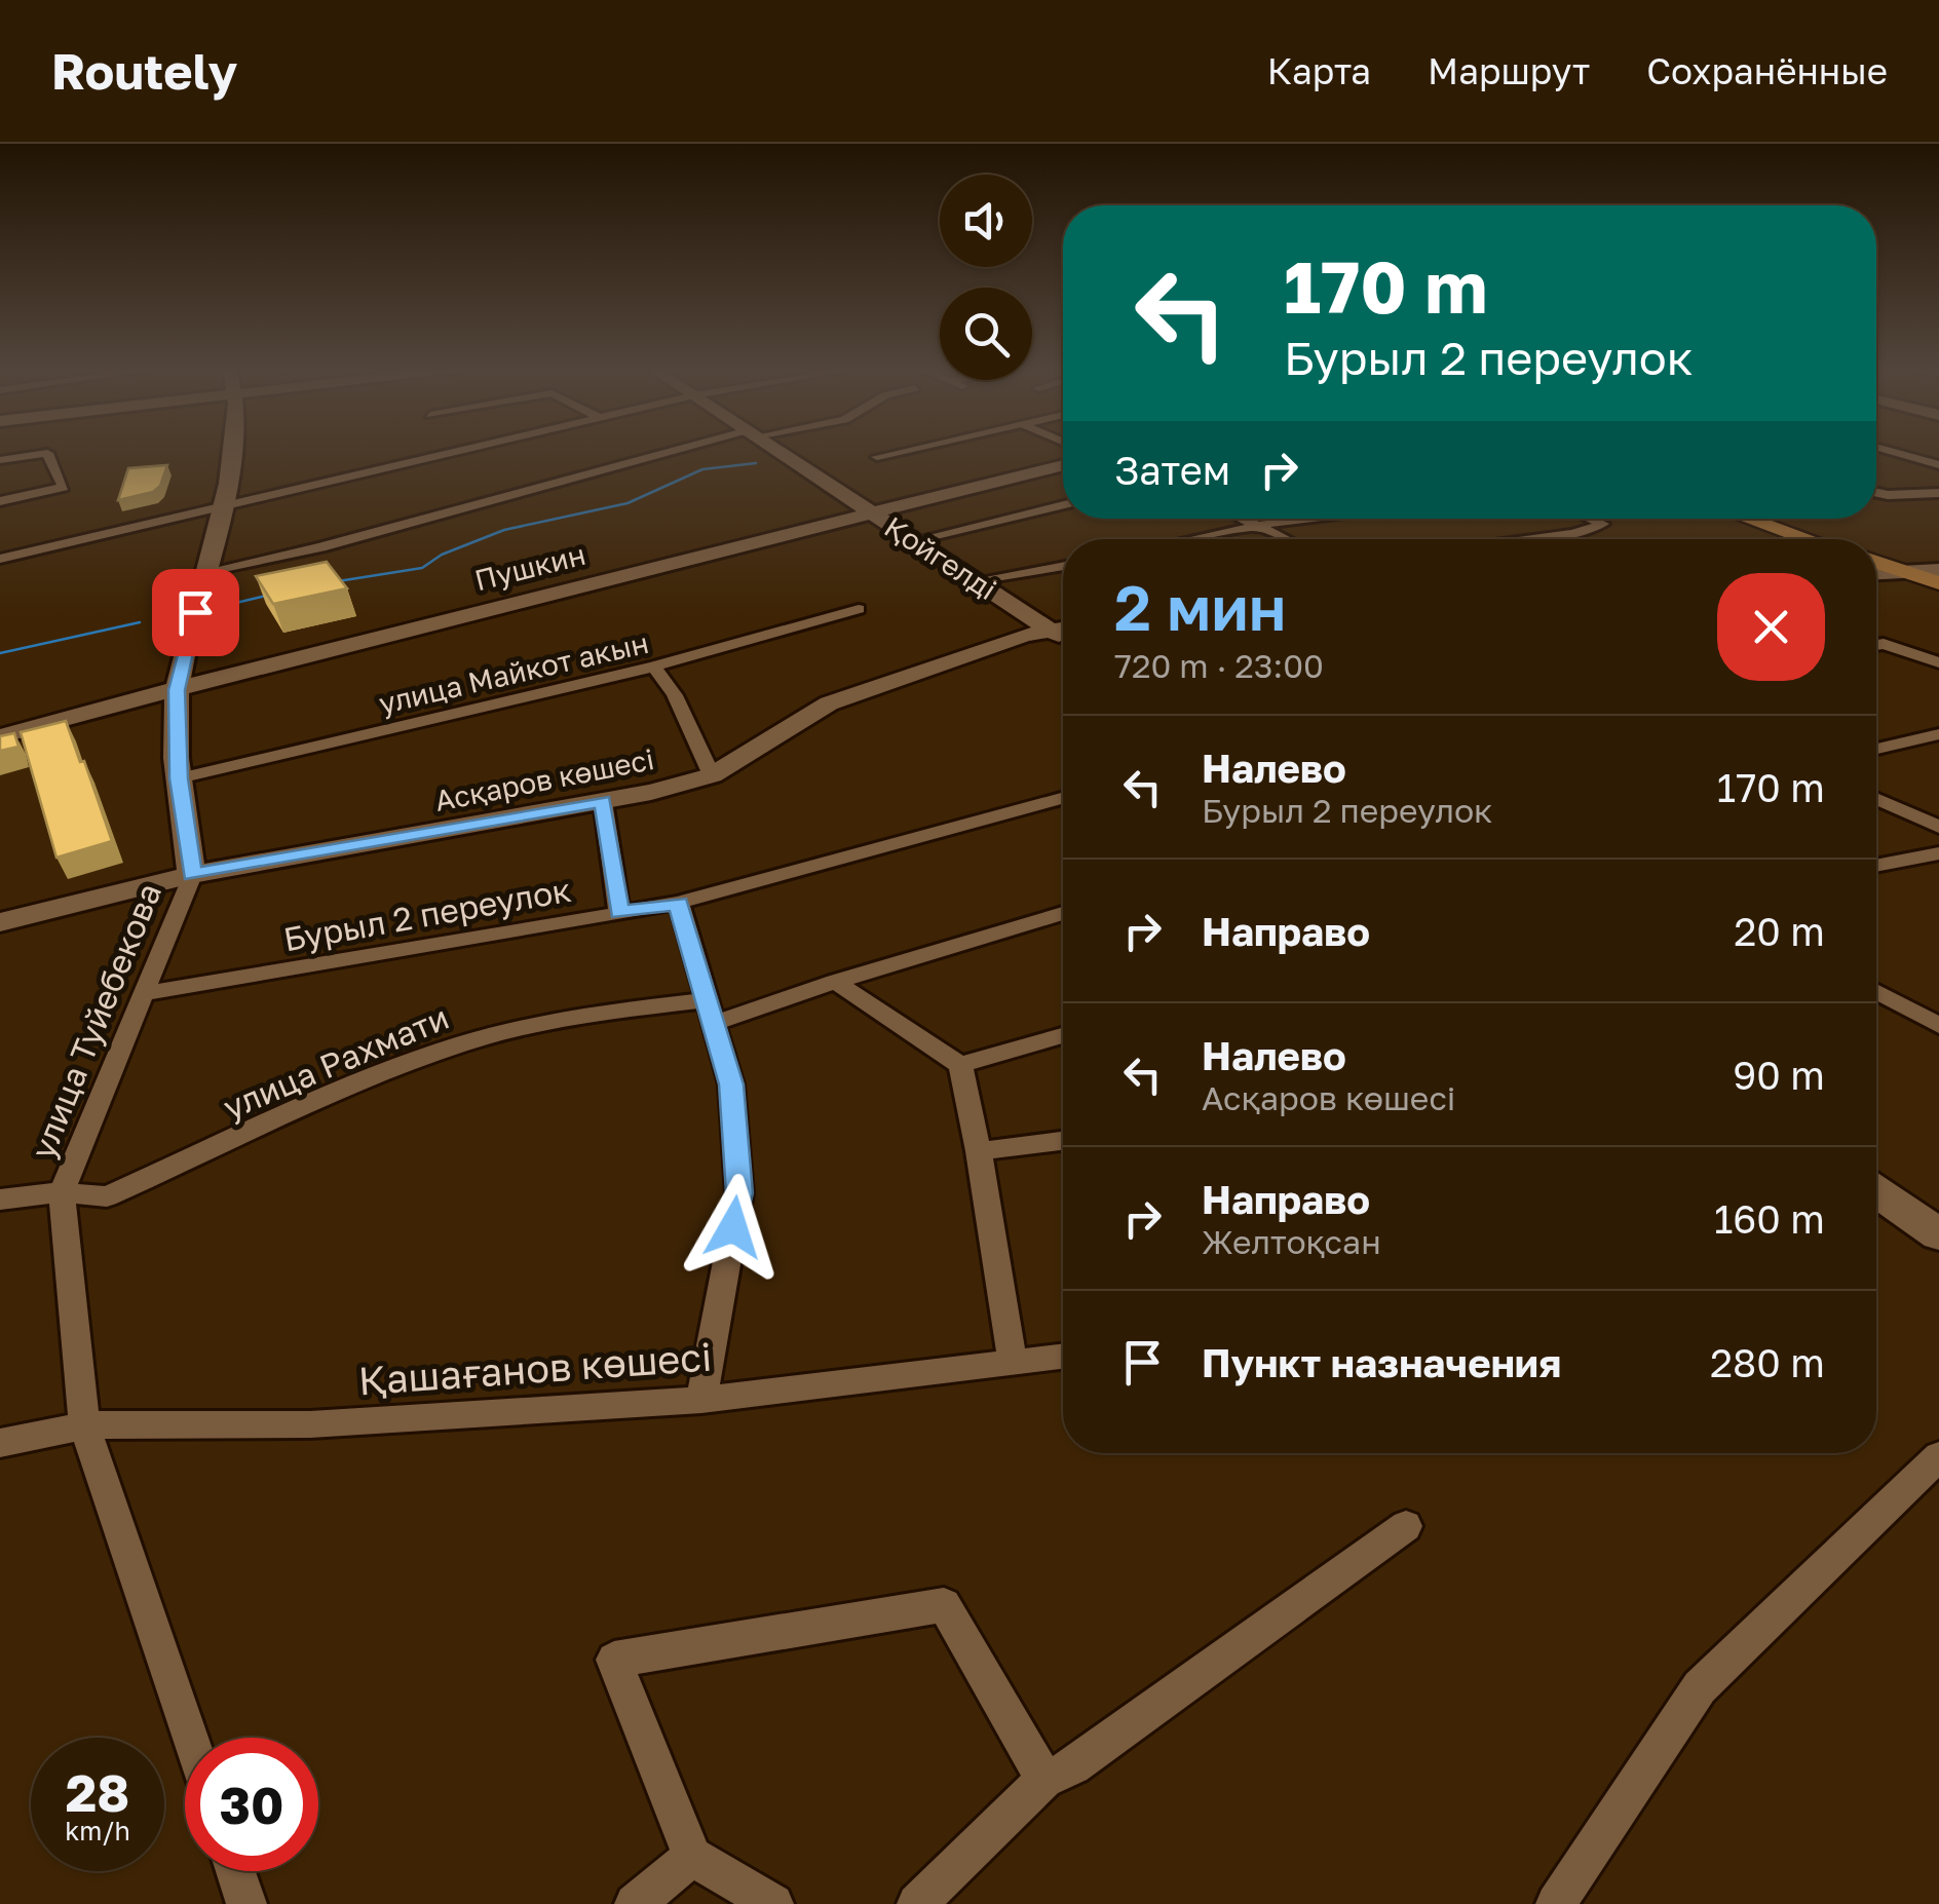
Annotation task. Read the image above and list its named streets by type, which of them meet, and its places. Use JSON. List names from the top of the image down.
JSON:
{
  "streets": {
    "street": [
      "Қойгелді",
      "Пушкин",
      "улица Майкот акын",
      "Асқаров көшесі",
      "Бурыл 2 переулок",
      "улица Туйебекова",
      "улица Рахмати",
      "Қашағанов көшесі"
    ]
  },
  "crossings": [
    ["Қойгелді", "Пушкин"],
    ["Асқаров көшесі", "улица Туйебекова"],
    ["Бурыл 2 переулок", "улица Туйебекова"],
    ["улица Туйебекова", "улица Рахмати"],
    ["улица Туйебекова", "Қашағанов көшесі"]
  ],
  "page": {
    "header": "Routely",
    "nav": ["Карта", "Маршрут", "Сохранённые"],
    "turn": ["170 m", "Бурыл 2 переулок"],
    "then": "Затем",
    "heading": ["2 мин", "720 m · 23:00"],
    "list": [
      {
        "name": "Налево",
        "note": "Бурыл 2 переулок",
        "value": "170 m"
      },
      {
        "name": "Направо",
        "value": "20 m"
      },
      {
        "name": "Налево",
        "note": "Асқаров көшесі",
        "value": "90 m"
      },
      {
        "name": "Направо",
        "note": "Желтоқсан",
        "value": "160 m"
      },
      {
        "name": "Пункт назначения",
        "value": "280 m"
      }
    ],
    "speed": "28 km/h",
    "limit": "30"
  }
}
